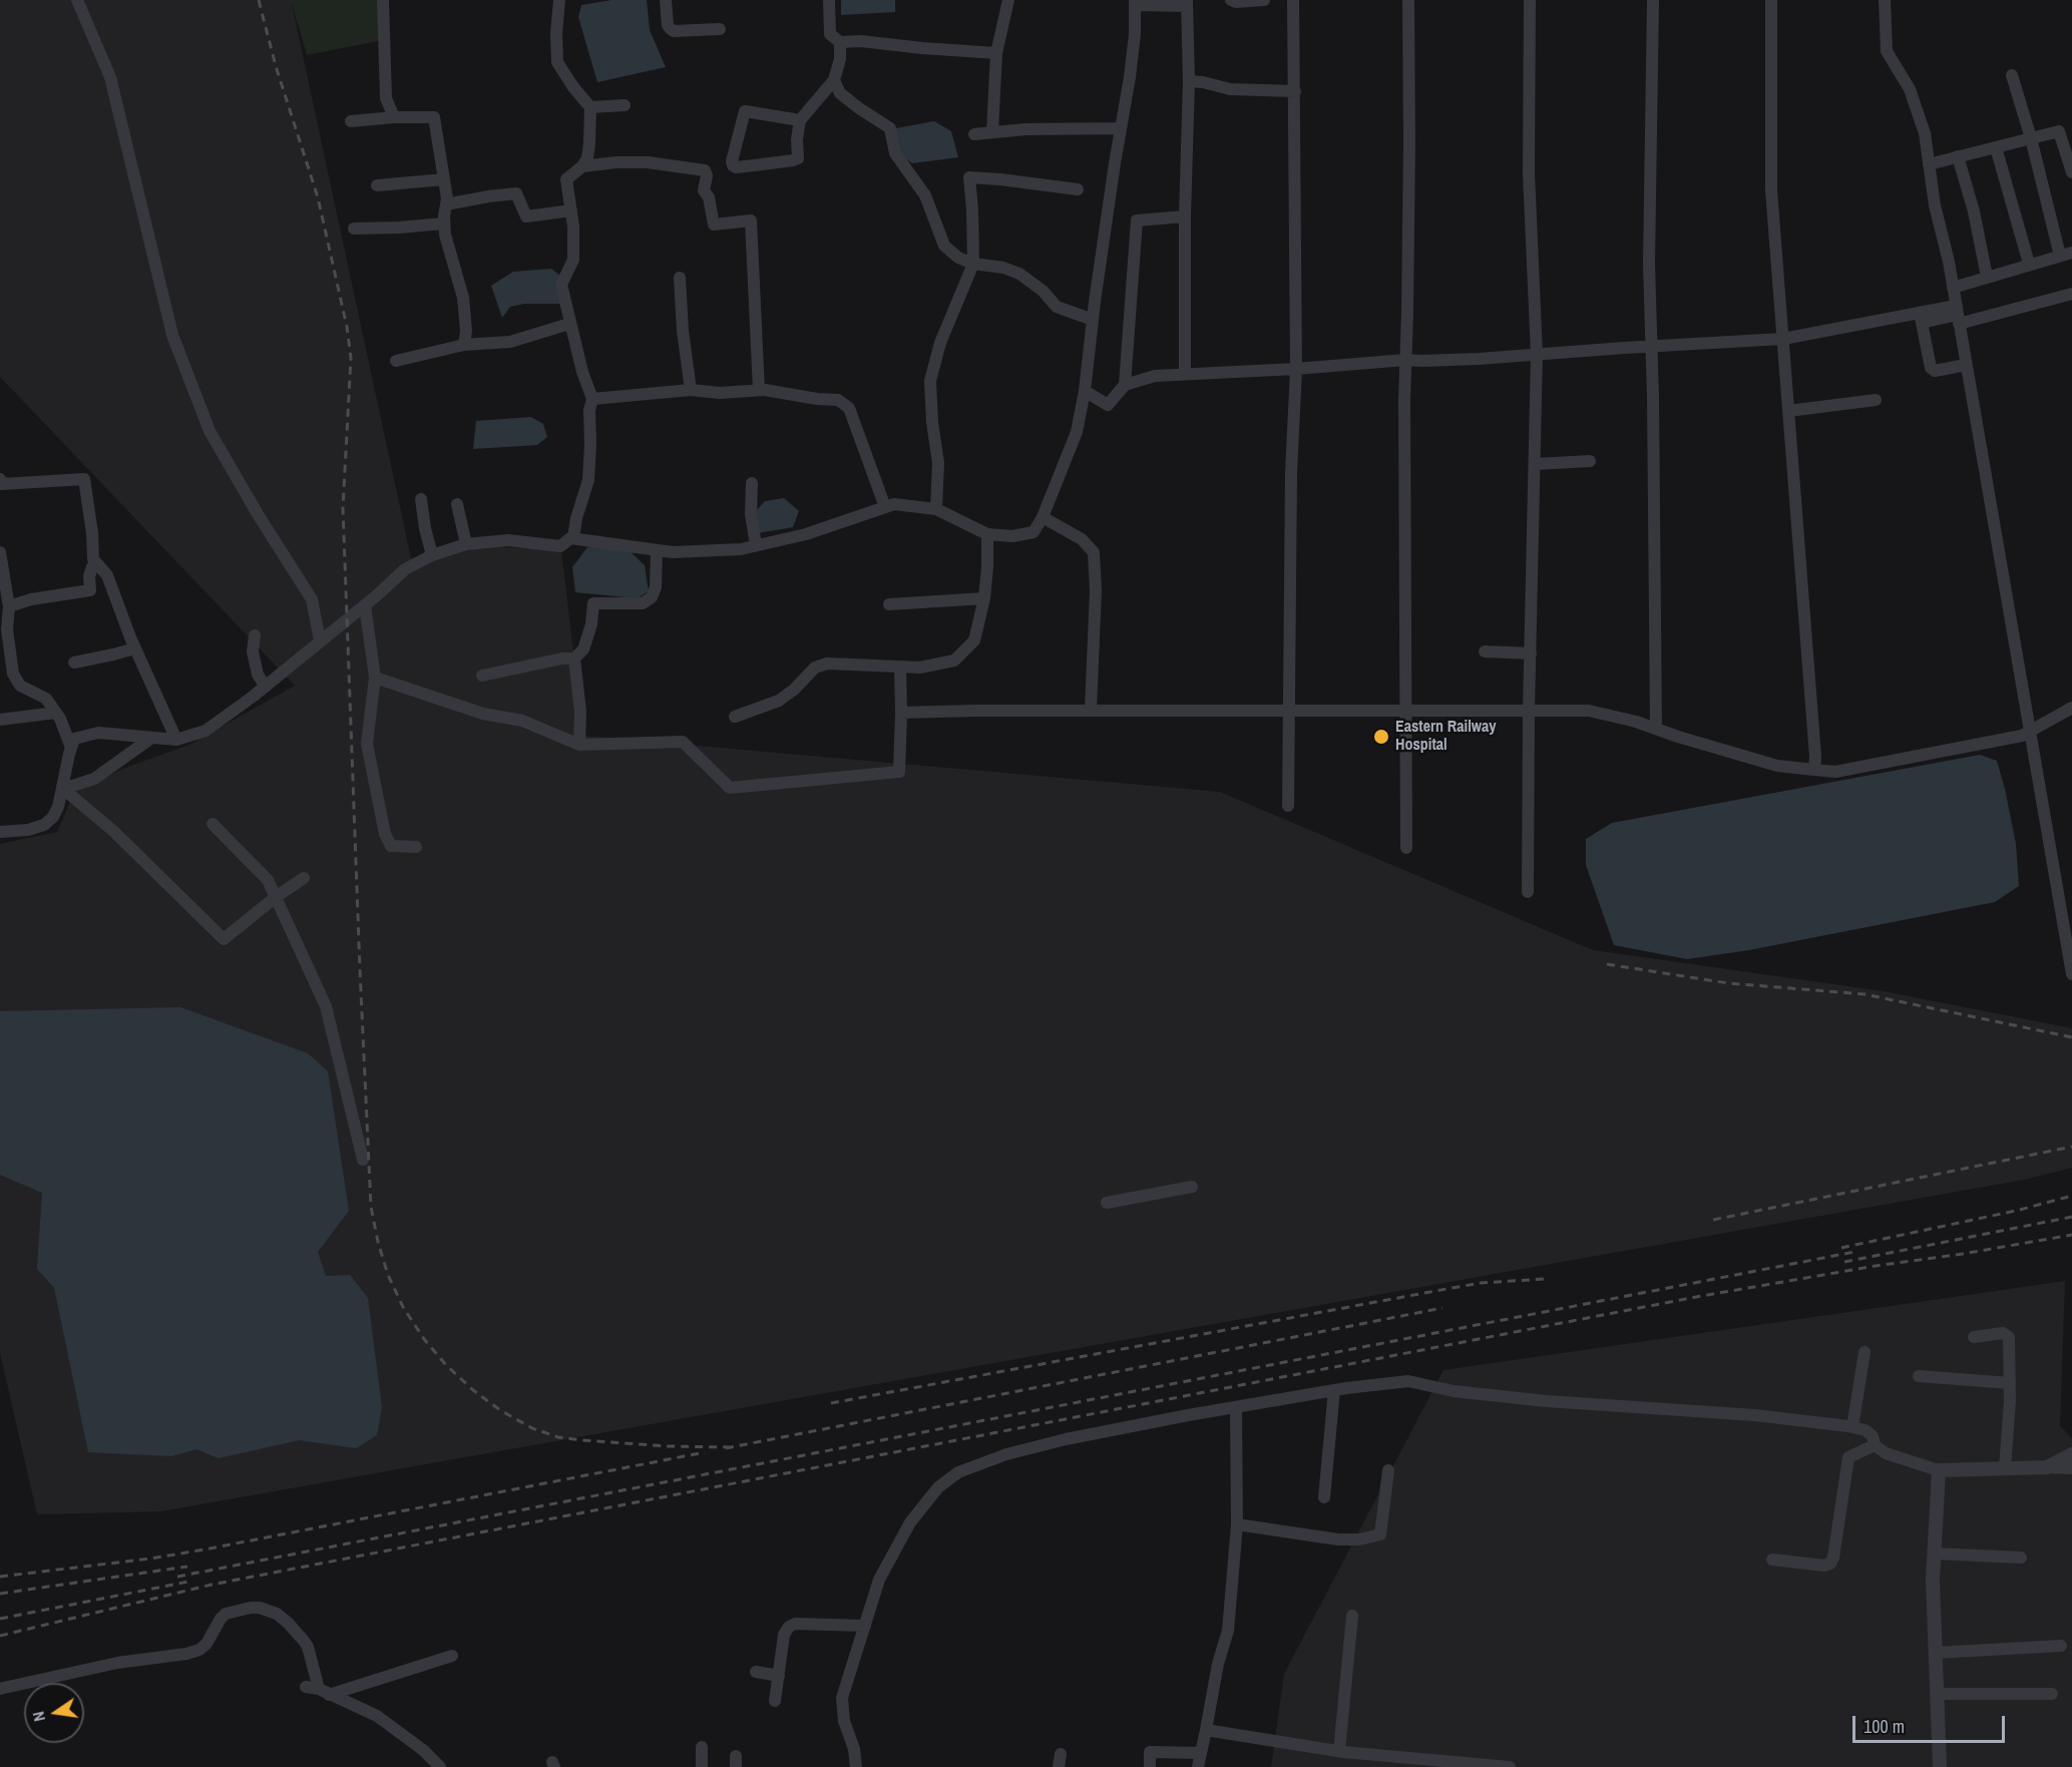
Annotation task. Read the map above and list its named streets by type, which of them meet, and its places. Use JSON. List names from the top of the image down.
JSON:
{
  "places": ["Eastern Railway Hospital"],
  "scale_bar": "100 m",
  "north": "left"
}
